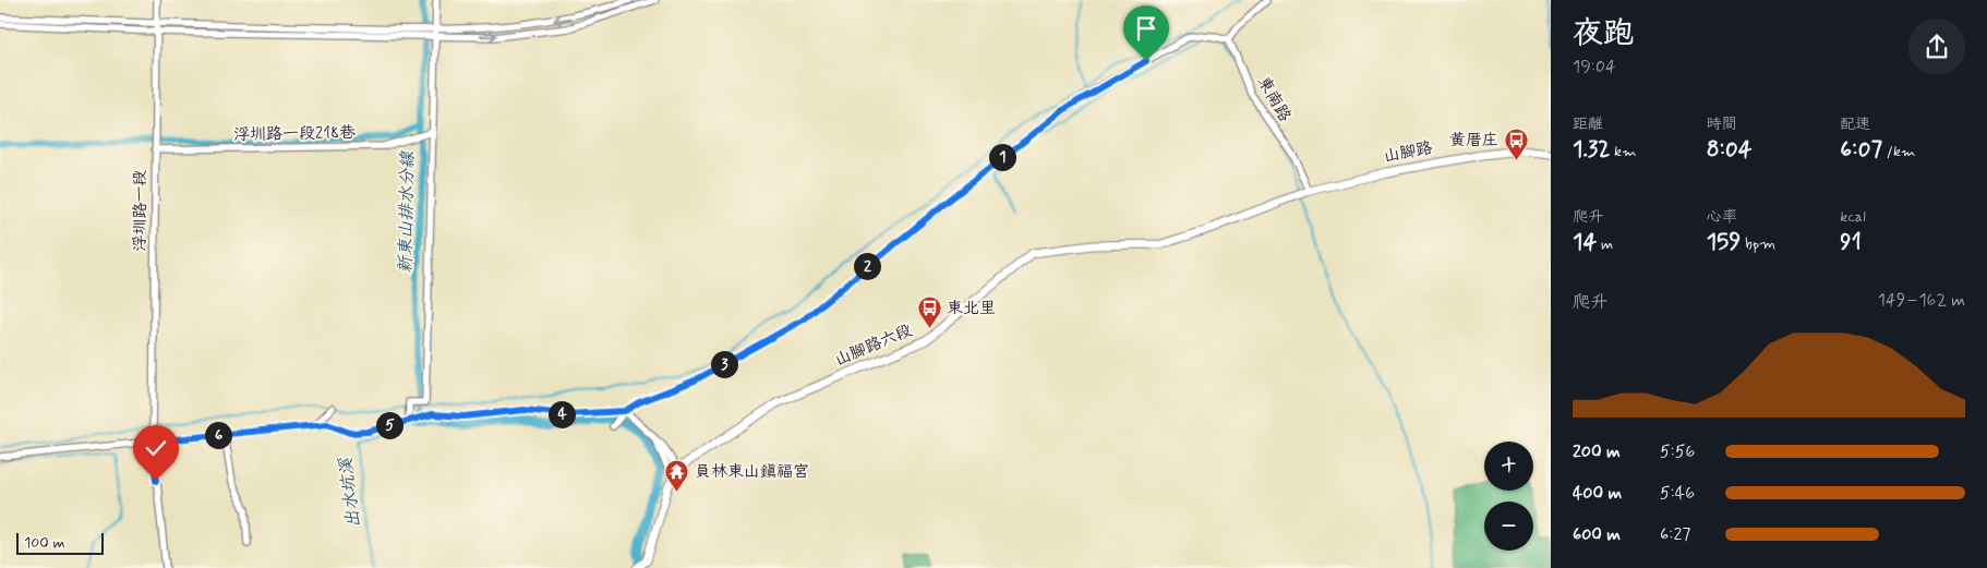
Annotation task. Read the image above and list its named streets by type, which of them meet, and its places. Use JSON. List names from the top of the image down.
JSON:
{
  "streets": {
    "main road": ["山腳路", "山腳路六段"],
    "street": ["東南路", "浮圳路一段218巷", "浮圳路一段"]
  },
  "crossings": [
    ["東南路", "山腳路"],
    ["浮圳路一段218巷", "浮圳路一段"],
    ["山腳路", "山腳路六段"]
  ],
  "water": ["新東山排水分線", "出水坑溪"],
  "places": {
    "bus stop": ["黃厝庄", "東北里"],
    "temple": ["員林東山鎮福宮"]
  },
  "scale_bar": "100 m",
  "page": {
    "heading": ["夜跑", "19:04"],
    "stats": [
      ["距離", "1.32 km"],
      ["時間", "8:04"],
      ["配速", "6:07 /km"],
      ["爬升", "14 m"],
      ["心率", "159 bpm"],
      ["kcal", "91"]
    ],
    "pins": [
      "1",
      "2",
      "3",
      "4",
      "5",
      "6"
    ],
    "chart": ["爬升", "149–162 m"],
    "list": [
      {
        "name": "200 m",
        "note": "5:56"
      },
      {
        "name": "400 m",
        "note": "5:46"
      },
      {
        "name": "600 m",
        "note": "6:27"
      }
    ],
    "map_buttons": ["+", "−"],
    "scale": "100 m"
  }
}
